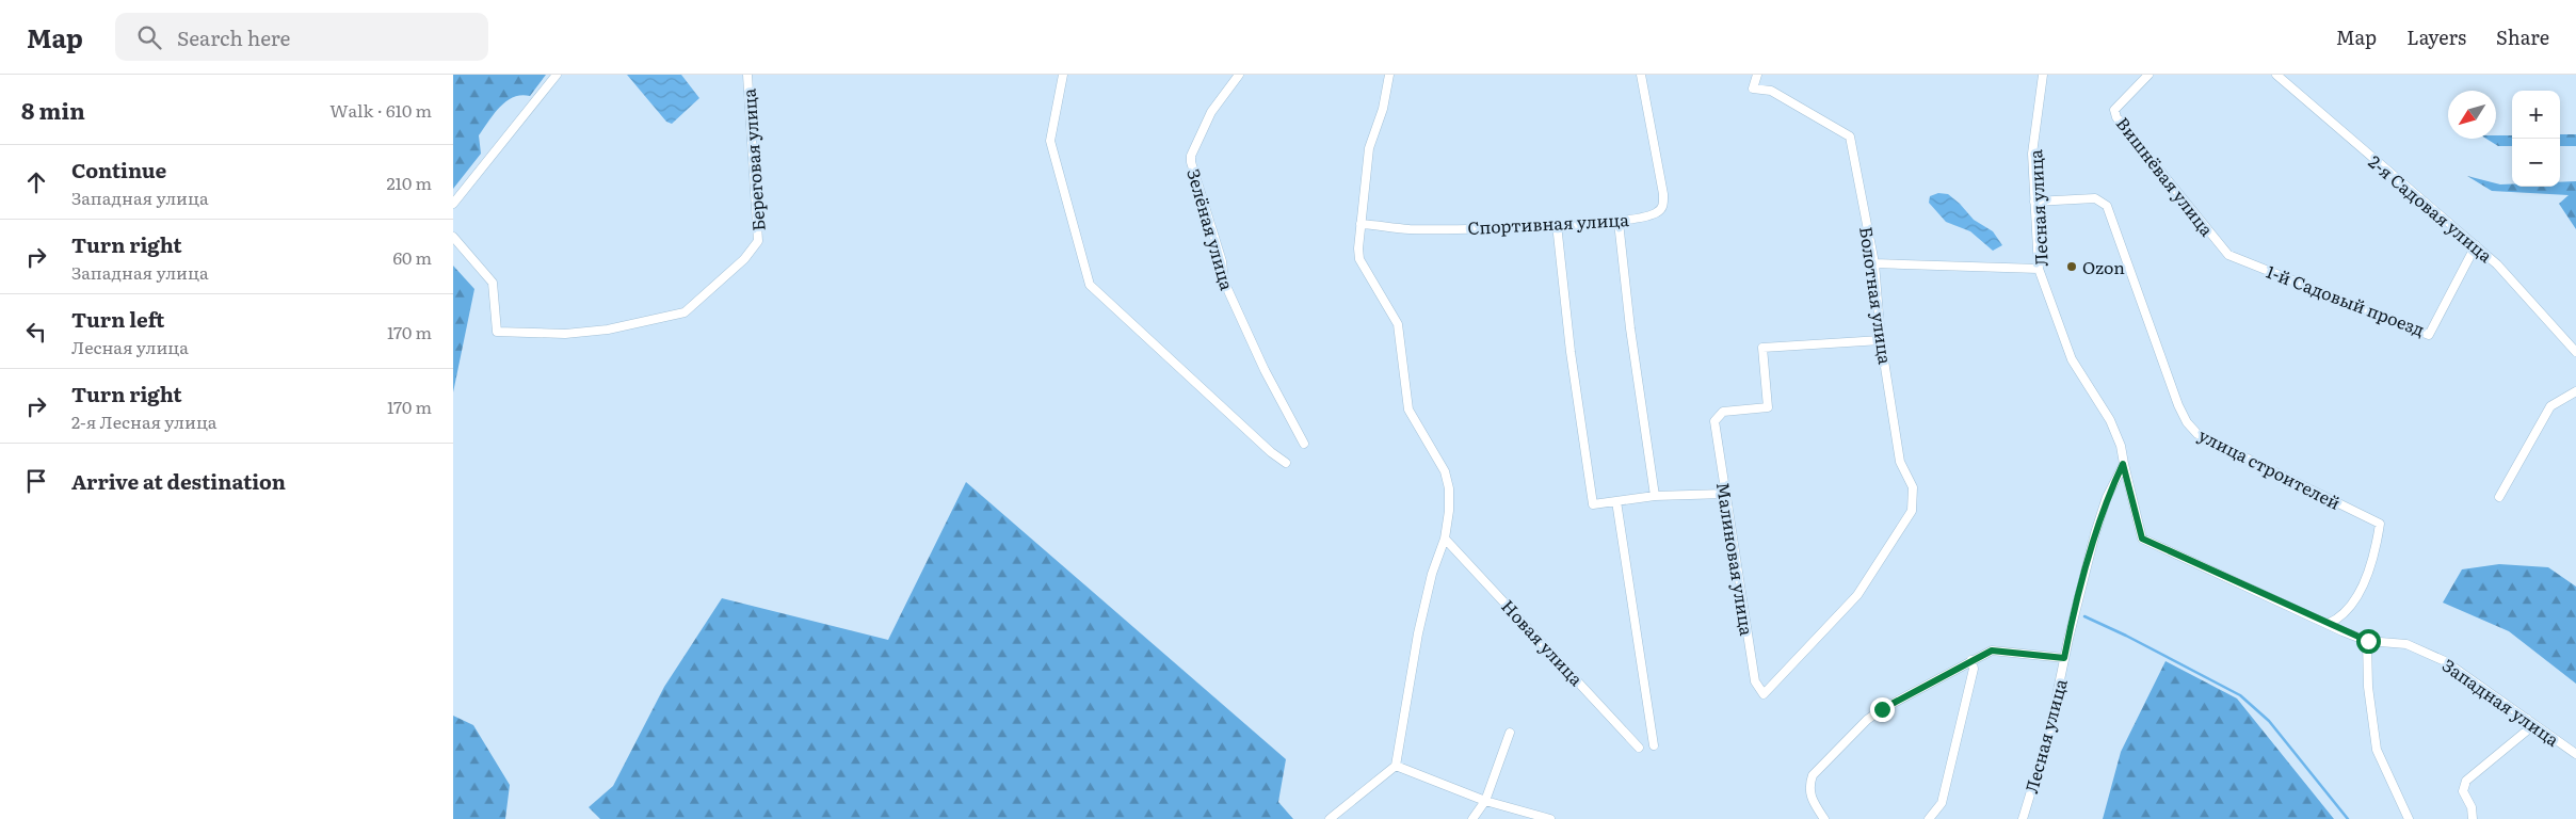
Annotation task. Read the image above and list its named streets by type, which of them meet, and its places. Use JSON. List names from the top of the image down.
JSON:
{
  "streets": {
    "street": [
      "Береговая улица",
      "Вишнёвая улица",
      "Лесная улица",
      "2-я Садовая улица",
      "Спортивная улица",
      "Зелёная улица",
      "Болотная улица",
      "1-й Садовый проезд",
      "улица строителей",
      "Малиновая улица",
      "Новая улица",
      "Западная улица"
    ]
  },
  "crossings": [
    ["Вишнёвая улица", "1-й Садовый проезд"],
    ["Лесная улица", "улица строителей"],
    ["Лесная улица", "Западная улица"],
    ["2-я Садовая улица", "1-й Садовый проезд"],
    ["Болотная улица", "Малиновая улица"],
    ["улица строителей", "Западная улица"]
  ],
  "places": ["Ozon"],
  "north": "bottom left",
  "page": {
    "header": "Map",
    "search": "Search here",
    "nav": ["Map", "Layers", "Share"],
    "heading": ["8 min", "Walk · 610 m"],
    "map_buttons": ["+", "−"],
    "list": [
      ["Continue", "Западная улица", "210 m"],
      ["Turn right", "Западная улица", "60 m"],
      ["Turn left", "Лесная улица", "170 m"],
      ["Turn right", "2-я Лесная улица", "170 m"],
      "Arrive at destination"
    ]
  }
}
